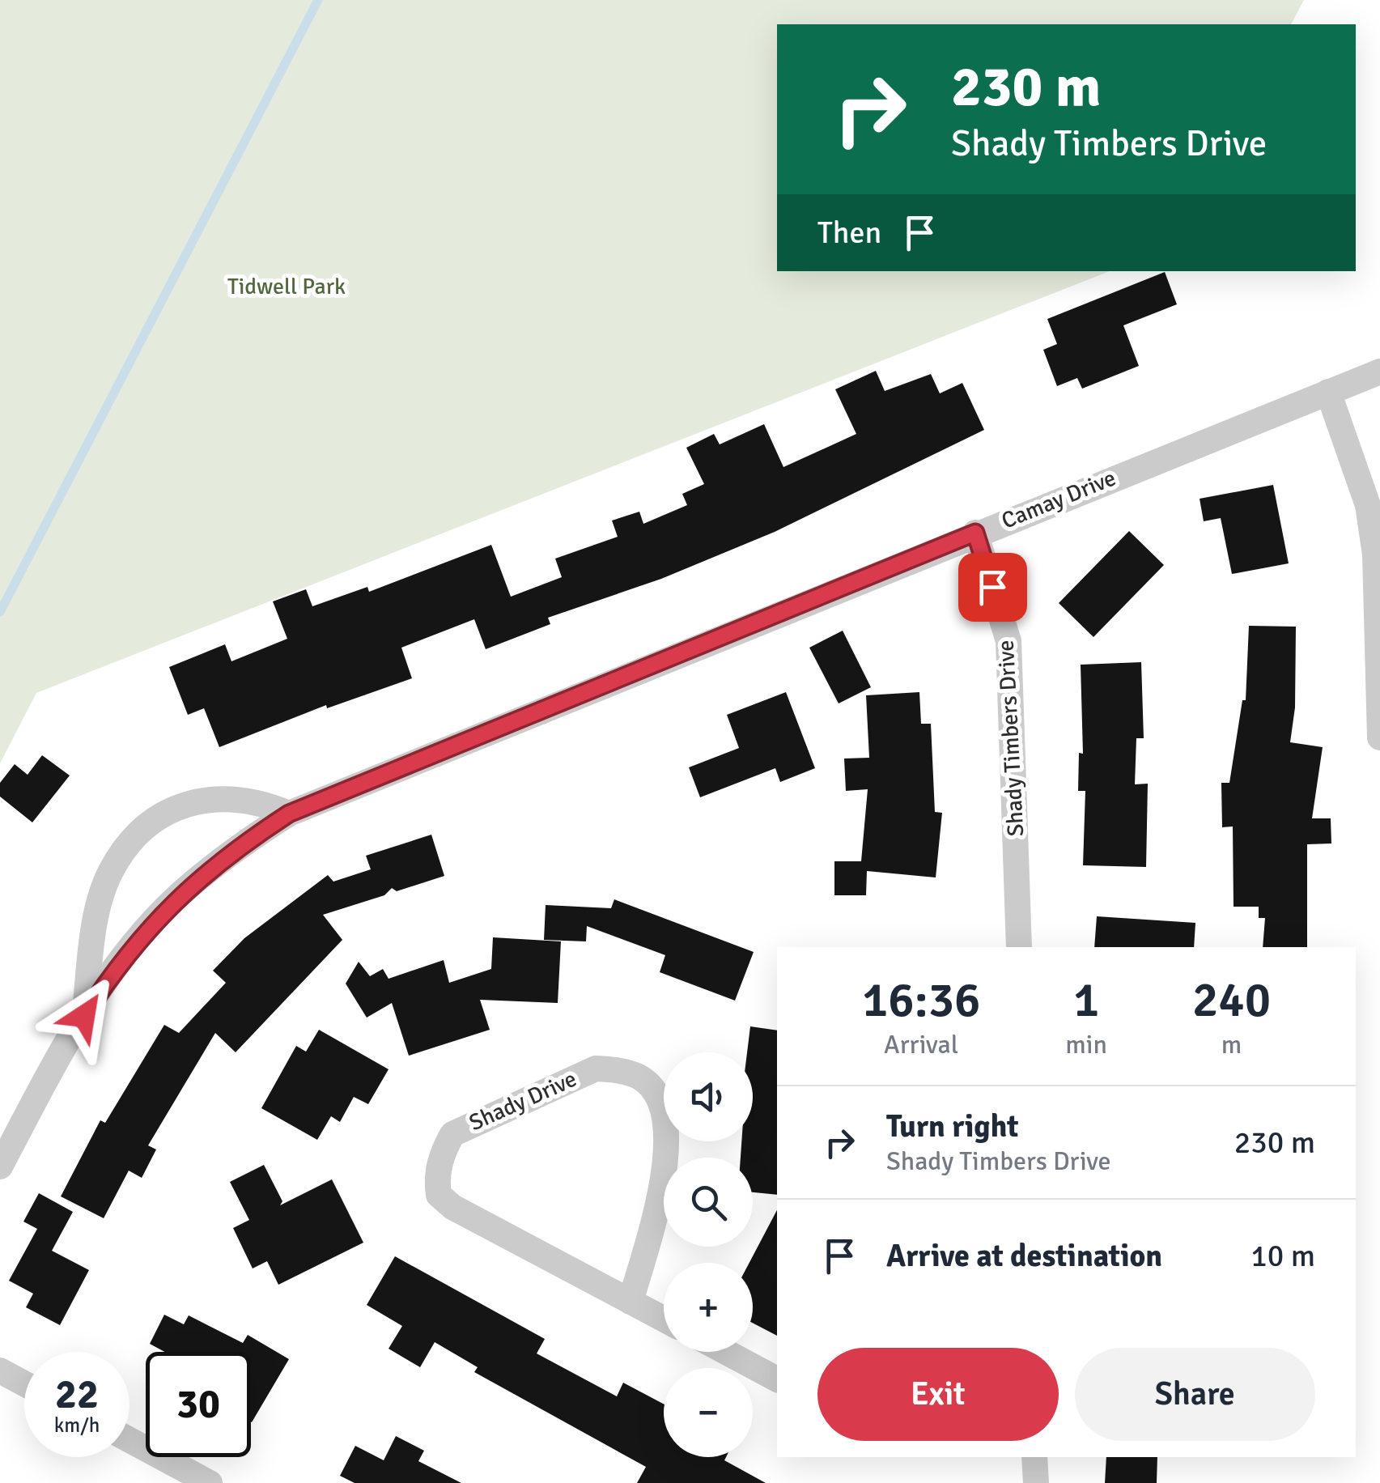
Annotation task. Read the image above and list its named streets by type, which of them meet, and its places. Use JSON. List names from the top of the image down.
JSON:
{
  "streets": {
    "street": ["Camay Drive", "Shady Timbers Drive", "Shady Drive"]
  },
  "crossings": [
    ["Camay Drive", "Shady Timbers Drive"]
  ],
  "parks": ["Tidwell Park"],
  "page": {
    "turn": ["230 m", "Shady Timbers Drive"],
    "then": "Then",
    "eta": [
      "16:36",
      "Arrival",
      "1",
      "min",
      "240",
      "m"
    ],
    "map_buttons": ["+", "−"],
    "list": [
      {
        "name": "Turn right",
        "note": "Shady Timbers Drive",
        "value": "230 m"
      },
      {
        "name": "Arrive at destination",
        "value": "10 m"
      }
    ],
    "buttons": ["Exit", "Share"],
    "speed": "22 km/h",
    "limit": "30"
  }
}
